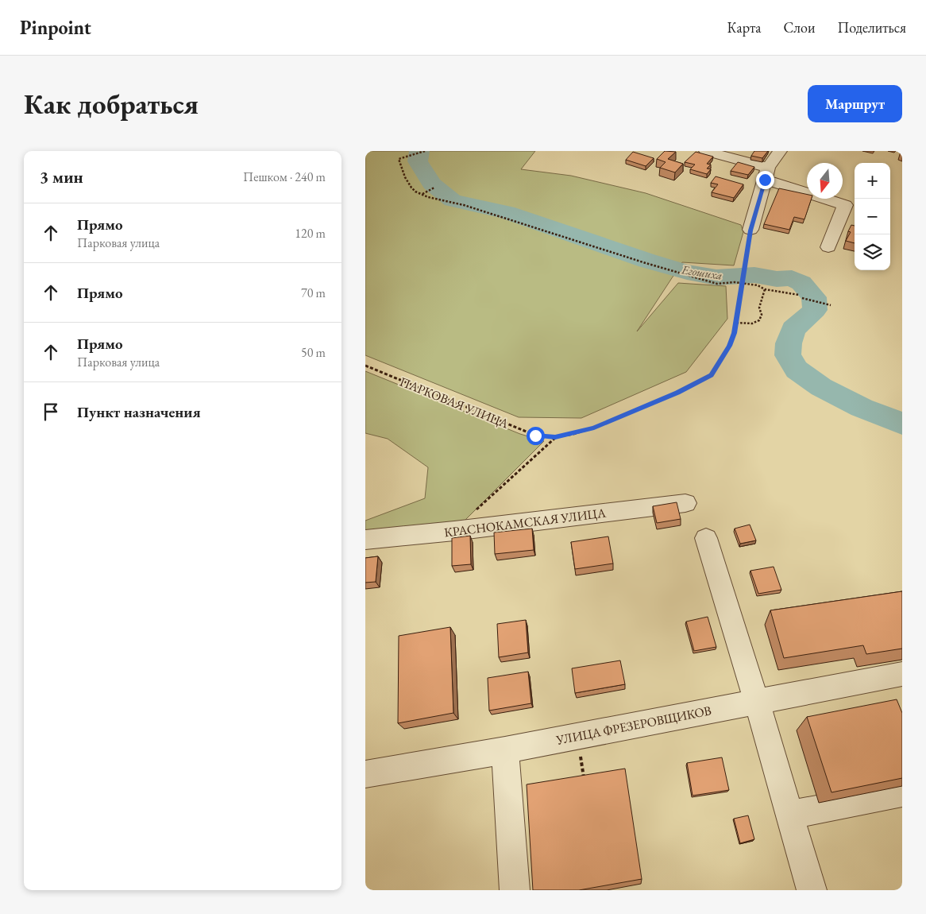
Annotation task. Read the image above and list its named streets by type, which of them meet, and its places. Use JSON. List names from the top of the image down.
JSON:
{
  "streets": {
    "street": ["КРАСНОКАМСКАЯ УЛИЦА", "УЛИЦА ФРЕЗЕРОВЩИКОВ"],
    "path": ["ПАРКОВАЯ УЛИЦА"]
  },
  "water": ["Егошиха"],
  "north": "bottom",
  "page": {
    "header": "Pinpoint",
    "nav": ["Карта", "Слои", "Поделиться"],
    "buttons": "Маршрут",
    "title": "Как добраться",
    "heading": ["3 мин", "Пешком · 240 m"],
    "map_buttons": ["+", "−"],
    "list": [
      ["Прямо", "Парковая улица", "120 m"],
      ["Прямо", "70 m"],
      ["Прямо", "Парковая улица", "50 m"],
      "Пункт назначения"
    ]
  }
}
